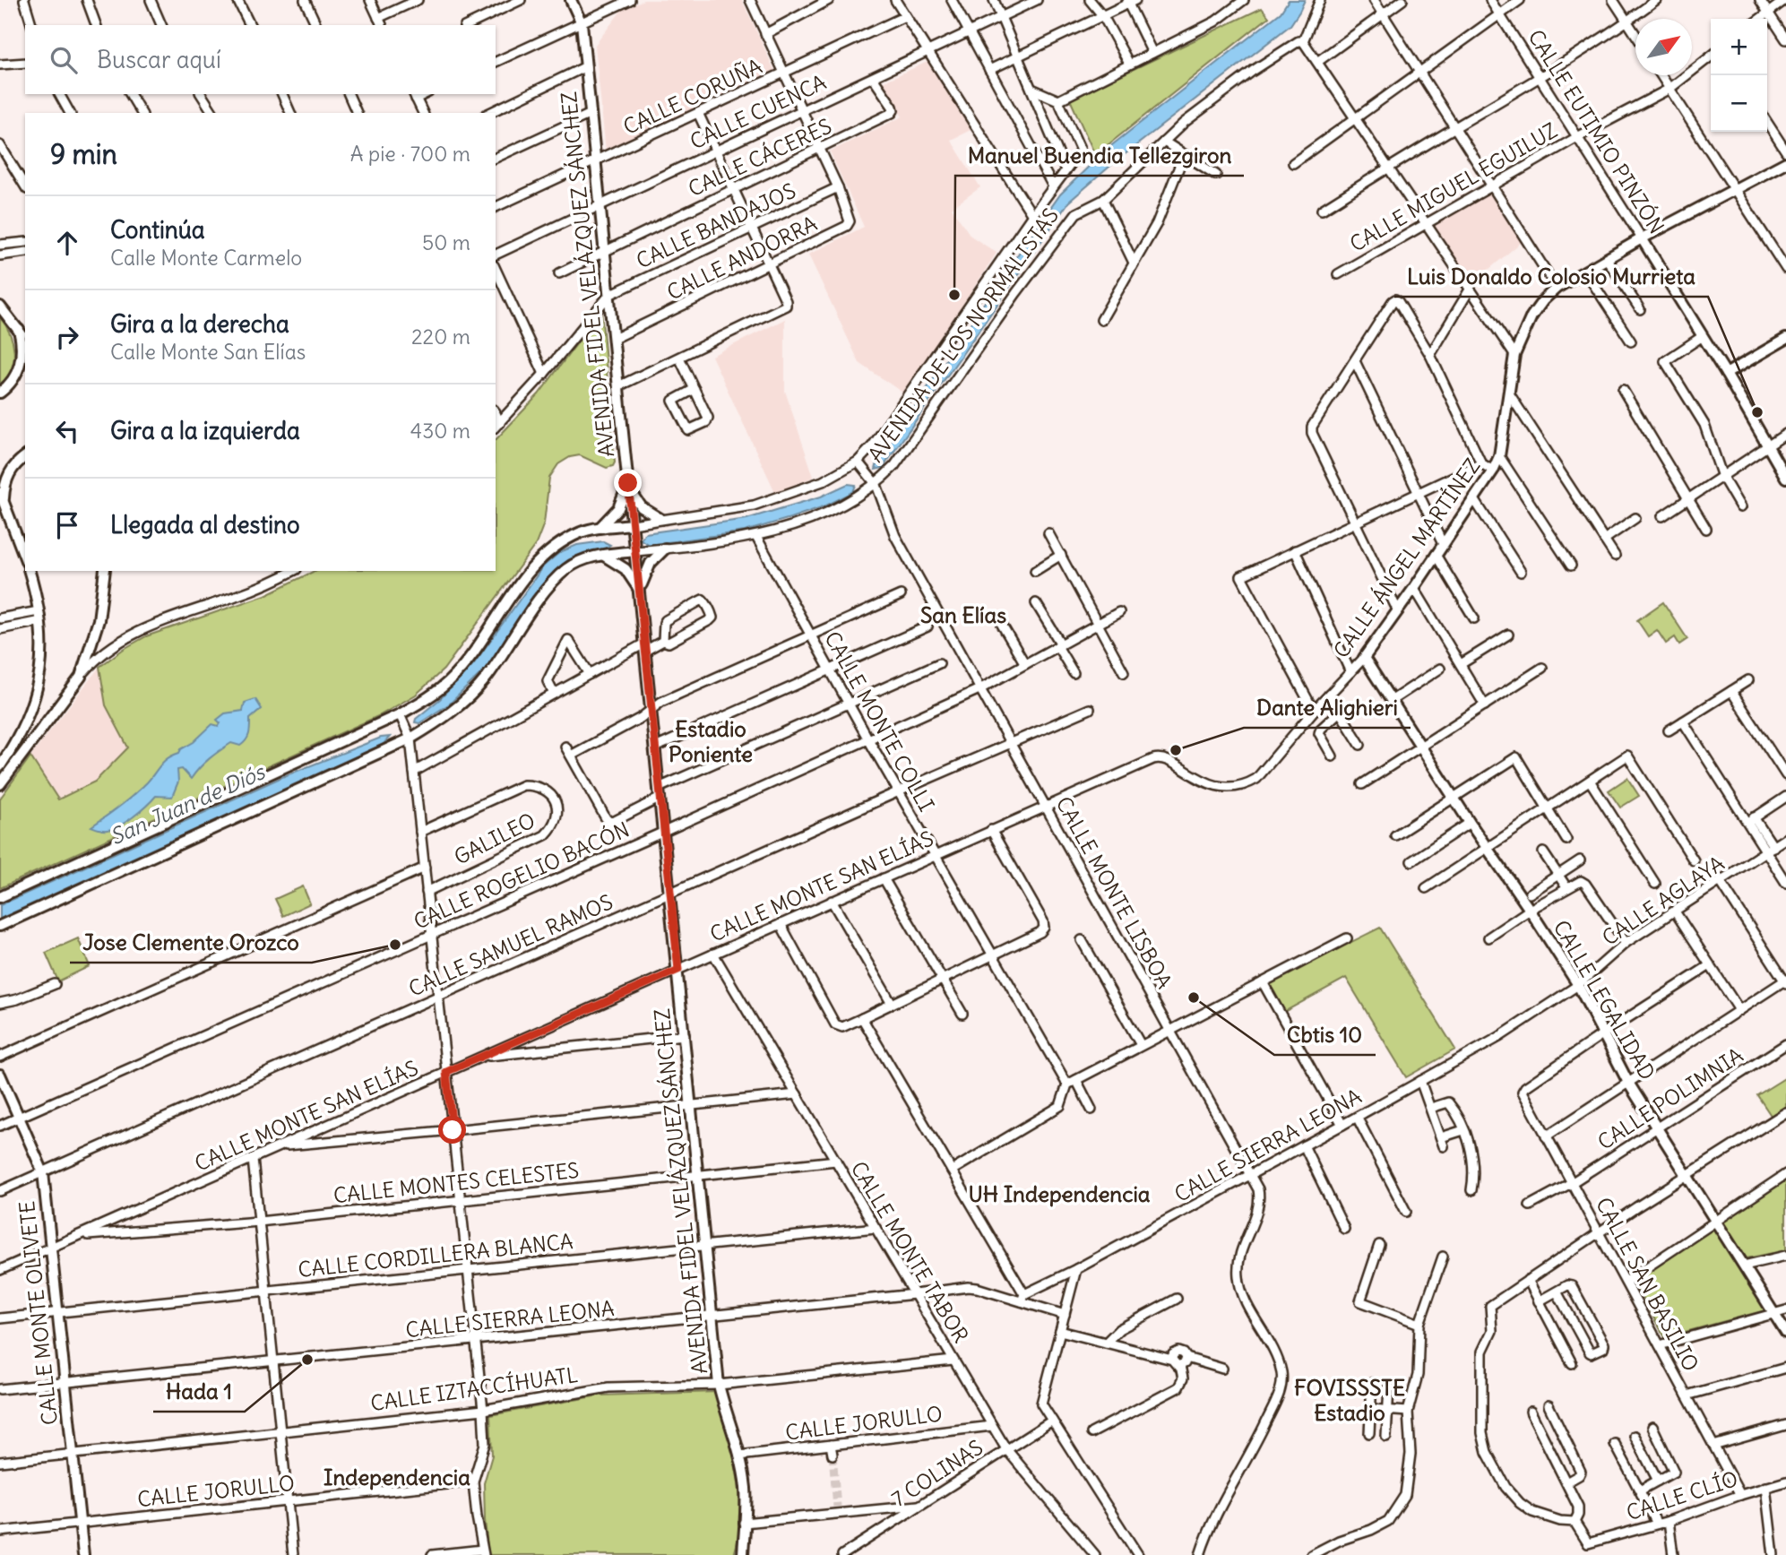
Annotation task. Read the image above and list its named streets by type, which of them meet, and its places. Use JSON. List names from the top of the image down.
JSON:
{
  "streets": {
    "street": [
      "CALLE CORUÑA",
      "CALLE CUENCA",
      "CALLE EUTIMIO PINZÓN",
      "CALLE CÁCERES",
      "CALLE MIGUEL EGUILUZ",
      "CALLE BANDAJOS",
      "CALLE ANDORRA",
      "AVENIDA FIDEL VELÁZQUEZ SÁNCHEZ",
      "AVENIDA DE LOS NORMALISTAS",
      "CALLE ÁNGEL MARTÍNEZ",
      "CALLE MONTE COLLI",
      "GALILEO",
      "CALLE ROGELIO BACÓN",
      "CALLE MONTE SAN ELÍAS",
      "CALLE MONTE LISBOA",
      "CALLE AGLAYA",
      "CALLE SAMUEL RAMOS",
      "CALLE LEGALIDAD",
      "CALLE POLIMNIA",
      "CALLE SIERRA LEONA",
      "CALLE MONTES CELESTES",
      "CALLE MONTE TABOR",
      "CALLE CORDILLERA BLANCA",
      "CALLE SAN BASILIO",
      "CALLE MONTE OLIVETE",
      "CALLE IZTACCÍHUATL",
      "CALLE JORULLO",
      "7 COLINAS",
      "CALLE CLÍO"
    ]
  },
  "crossings": [
    ["CALLE CORUÑA", "AVENIDA FIDEL VELÁZQUEZ SÁNCHEZ"],
    ["CALLE CUENCA", "CALLE CÁCERES"],
    ["CALLE CUENCA", "AVENIDA FIDEL VELÁZQUEZ SÁNCHEZ"],
    ["CALLE EUTIMIO PINZÓN", "CALLE MIGUEL EGUILUZ"],
    ["CALLE EUTIMIO PINZÓN", "CALLE ÁNGEL MARTÍNEZ"],
    ["CALLE CÁCERES", "AVENIDA FIDEL VELÁZQUEZ SÁNCHEZ"],
    ["CALLE BANDAJOS", "CALLE ANDORRA"],
    ["CALLE BANDAJOS", "AVENIDA FIDEL VELÁZQUEZ SÁNCHEZ"],
    ["CALLE ANDORRA", "AVENIDA FIDEL VELÁZQUEZ SÁNCHEZ"],
    ["AVENIDA FIDEL VELÁZQUEZ SÁNCHEZ", "AVENIDA DE LOS NORMALISTAS"],
    ["AVENIDA FIDEL VELÁZQUEZ SÁNCHEZ", "CALLE ROGELIO BACÓN"],
    ["AVENIDA FIDEL VELÁZQUEZ SÁNCHEZ", "CALLE MONTE SAN ELÍAS"],
    ["AVENIDA FIDEL VELÁZQUEZ SÁNCHEZ", "CALLE SAMUEL RAMOS"],
    ["AVENIDA FIDEL VELÁZQUEZ SÁNCHEZ", "CALLE SIERRA LEONA"],
    ["AVENIDA FIDEL VELÁZQUEZ SÁNCHEZ", "CALLE MONTES CELESTES"],
    ["AVENIDA FIDEL VELÁZQUEZ SÁNCHEZ", "CALLE CORDILLERA BLANCA"],
    ["AVENIDA FIDEL VELÁZQUEZ SÁNCHEZ", "CALLE IZTACCÍHUATL"],
    ["AVENIDA FIDEL VELÁZQUEZ SÁNCHEZ", "CALLE JORULLO"],
    ["AVENIDA DE LOS NORMALISTAS", "CALLE MONTE COLLI"],
    ["AVENIDA DE LOS NORMALISTAS", "CALLE MONTE LISBOA"],
    ["CALLE ÁNGEL MARTÍNEZ", "CALLE MONTE SAN ELÍAS"],
    ["CALLE ÁNGEL MARTÍNEZ", "CALLE LEGALIDAD"],
    ["CALLE MONTE COLLI", "CALLE ROGELIO BACÓN"],
    ["CALLE MONTE COLLI", "CALLE MONTE SAN ELÍAS"],
    ["CALLE MONTE COLLI", "CALLE SAMUEL RAMOS"],
    ["CALLE ROGELIO BACÓN", "CALLE MONTE LISBOA"],
    ["CALLE ROGELIO BACÓN", "CALLE MONTE OLIVETE"],
    ["CALLE MONTE SAN ELÍAS", "CALLE MONTE LISBOA"],
    ["CALLE MONTE SAN ELÍAS", "CALLE MONTES CELESTES"],
    ["CALLE MONTE SAN ELÍAS", "CALLE MONTE TABOR"],
    ["CALLE MONTE SAN ELÍAS", "CALLE MONTE OLIVETE"],
    ["CALLE MONTE LISBOA", "CALLE SAMUEL RAMOS"],
    ["CALLE MONTE LISBOA", "CALLE SIERRA LEONA"],
    ["CALLE AGLAYA", "CALLE LEGALIDAD"],
    ["CALLE AGLAYA", "CALLE SIERRA LEONA"],
    ["CALLE SAMUEL RAMOS", "CALLE MONTE OLIVETE"],
    ["CALLE LEGALIDAD", "CALLE POLIMNIA"],
    ["CALLE LEGALIDAD", "CALLE SAN BASILIO"],
    ["CALLE POLIMNIA", "CALLE SAN BASILIO"],
    ["CALLE SIERRA LEONA", "CALLE MONTE TABOR"],
    ["CALLE SIERRA LEONA", "CALLE MONTE OLIVETE"],
    ["CALLE MONTES CELESTES", "CALLE MONTE TABOR"],
    ["CALLE MONTE TABOR", "CALLE CORDILLERA BLANCA"],
    ["CALLE MONTE TABOR", "CALLE IZTACCÍHUATL"],
    ["CALLE MONTE TABOR", "CALLE JORULLO"],
    ["CALLE MONTE TABOR", "7 COLINAS"],
    ["CALLE CORDILLERA BLANCA", "CALLE MONTE OLIVETE"],
    ["CALLE SAN BASILIO", "CALLE CLÍO"],
    ["CALLE MONTE OLIVETE", "CALLE IZTACCÍHUATL"],
    ["CALLE MONTE OLIVETE", "CALLE JORULLO"]
  ],
  "districts": [
    "San Elías",
    "Estadio Poniente",
    "UH Independencia",
    "FOVISSSTE Estadio",
    "Independencia"
  ],
  "water": ["San Juan de Diós"],
  "places": [
    "Manuel Buendia Tellezgiron",
    "Luis Donaldo Colosio Murrieta",
    "Dante Alighieri",
    "Jose Clemente Orozco",
    "Cbtis 10",
    "Hada 1"
  ],
  "north": "top right",
  "page": {
    "map_buttons": ["+", "−"],
    "search": "Buscar aquí",
    "heading": ["9 min", "A pie · 700 m"],
    "list": [
      ["Continúa", "Calle Monte Carmelo", "50 m"],
      ["Gira a la derecha", "Calle Monte San Elías", "220 m"],
      ["Gira a la izquierda", "430 m"],
      "Llegada al destino"
    ]
  }
}
